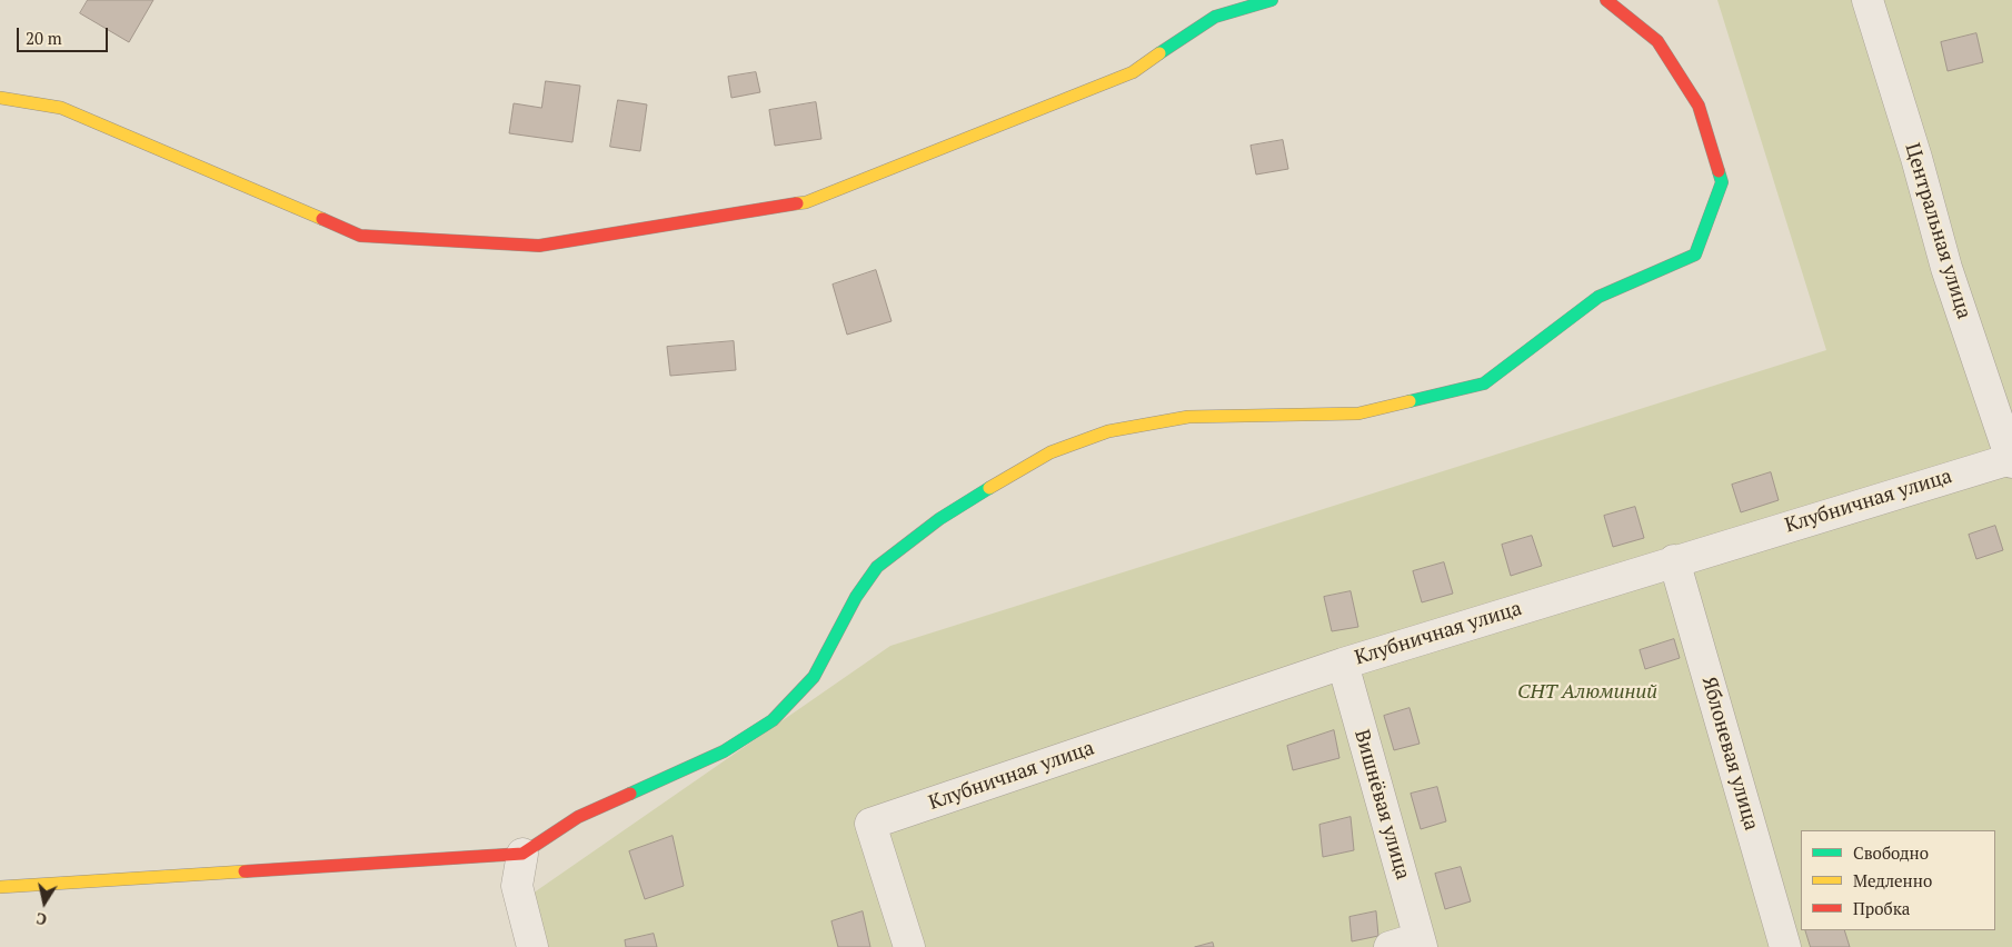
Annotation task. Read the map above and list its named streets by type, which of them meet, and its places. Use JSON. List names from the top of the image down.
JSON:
{
  "streets": {
    "street": [
      "Центральная улица",
      "Клубничная улица",
      "Яблоневая улица",
      "Вишнёвая улица"
    ]
  },
  "crossings": [
    ["Центральная улица", "Клубничная улица"],
    ["Клубничная улица", "Яблоневая улица"],
    ["Клубничная улица", "Вишнёвая улица"]
  ],
  "parks": ["СНТ Алюминий"],
  "legend": ["Свободно", "Медленно", "Пробка"],
  "scale_bar": "20 m",
  "north": "bottom"
}
